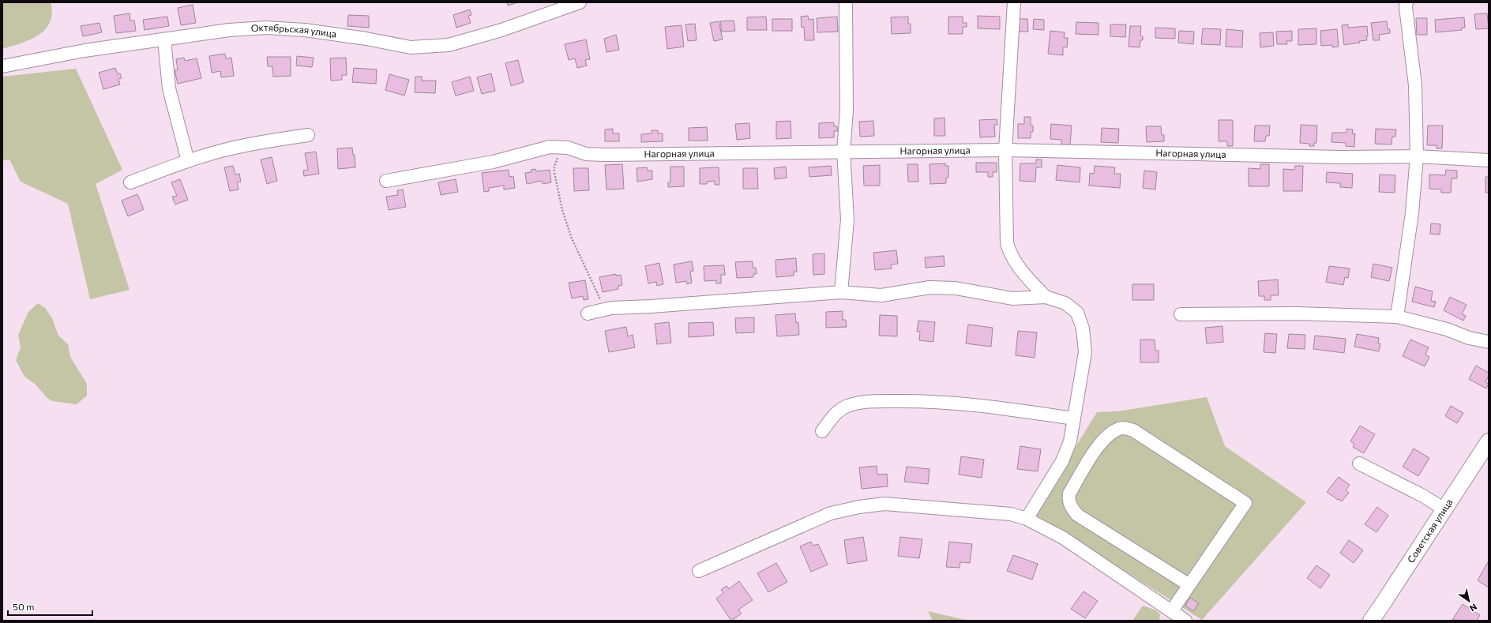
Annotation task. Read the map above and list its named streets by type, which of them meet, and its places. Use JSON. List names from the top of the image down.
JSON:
{
  "streets": {
    "main road": ["Советская улица"],
    "street": ["Октябрьская улица", "Нагорная улица"]
  },
  "scale_bar": "50 m",
  "north": "bottom right"
}
